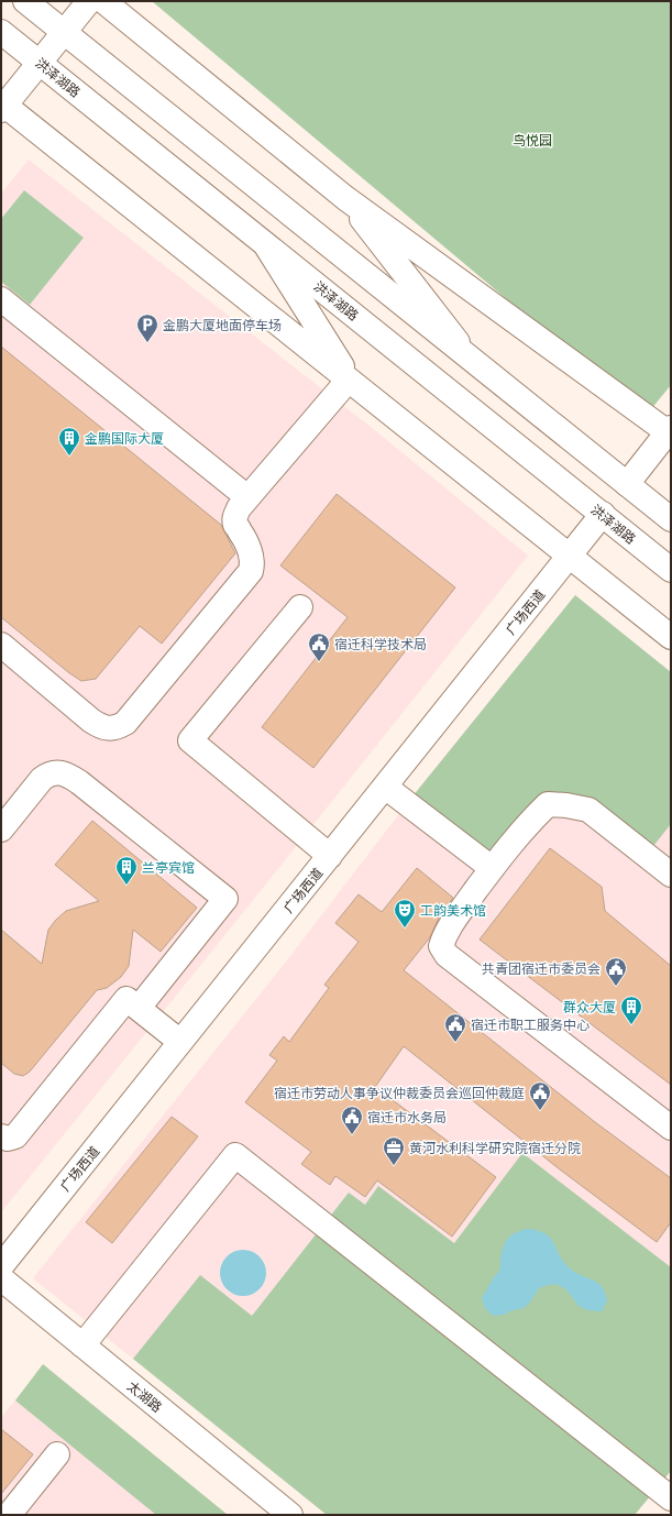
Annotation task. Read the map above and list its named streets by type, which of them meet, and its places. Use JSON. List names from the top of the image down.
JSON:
{
  "streets": {
    "main road": ["洪泽湖路", "广场西道", "太湖路"]
  },
  "crossings": [
    ["洪泽湖路", "广场西道"]
  ],
  "parks": ["鸟悦园"],
  "places": {
    "parking": ["金鹏大厦地面停车场"],
    "building": ["金鹏国际大厦", "兰亭宾馆", "群众大厦"],
    "public building": [
      "宿迁科学技术局",
      "共青团宿迁市委员会",
      "宿迁市职工服务中心",
      "宿迁市劳动人事争议仲裁委员会巡回仲裁庭",
      "宿迁市水务局"
    ],
    "theatre": ["工韵美术馆"],
    "office": ["黄河水利科学研究院宿迁分院"]
  }
}
